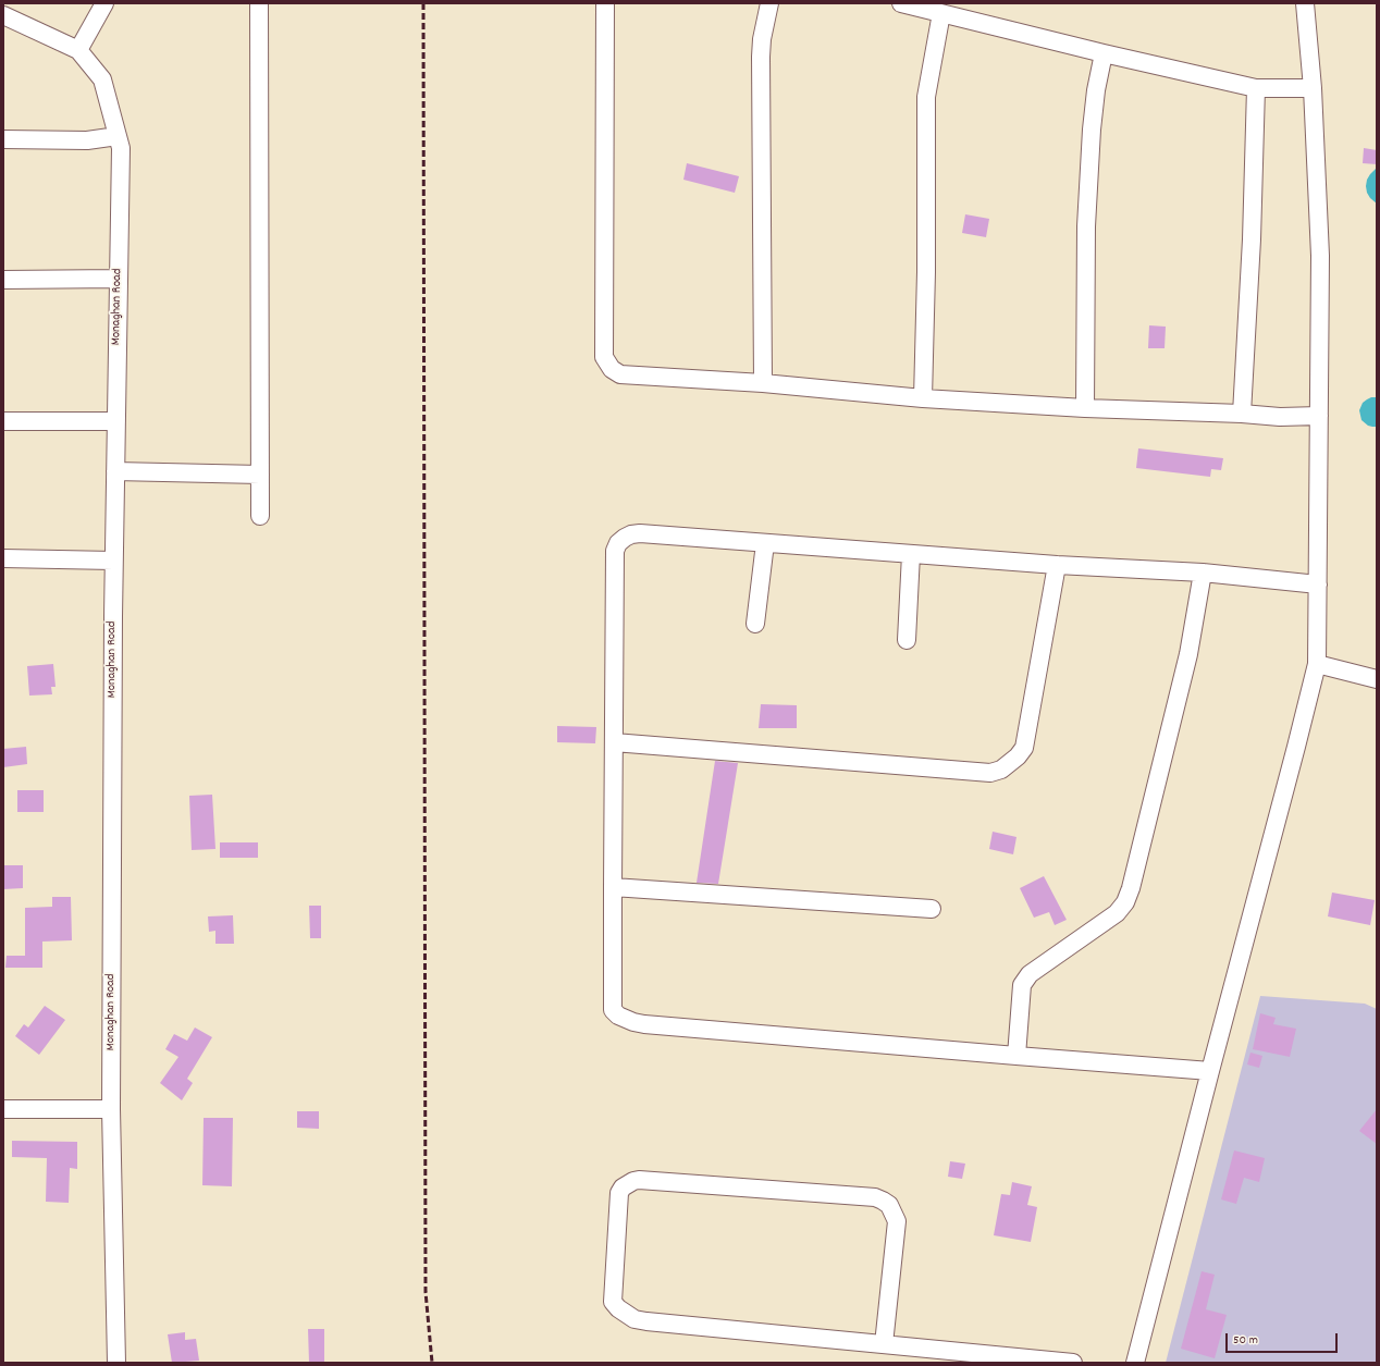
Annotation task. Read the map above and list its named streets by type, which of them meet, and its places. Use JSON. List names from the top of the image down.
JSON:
{
  "streets": {
    "street": ["Monaghan Road"]
  },
  "scale_bar": "50 m"
}
